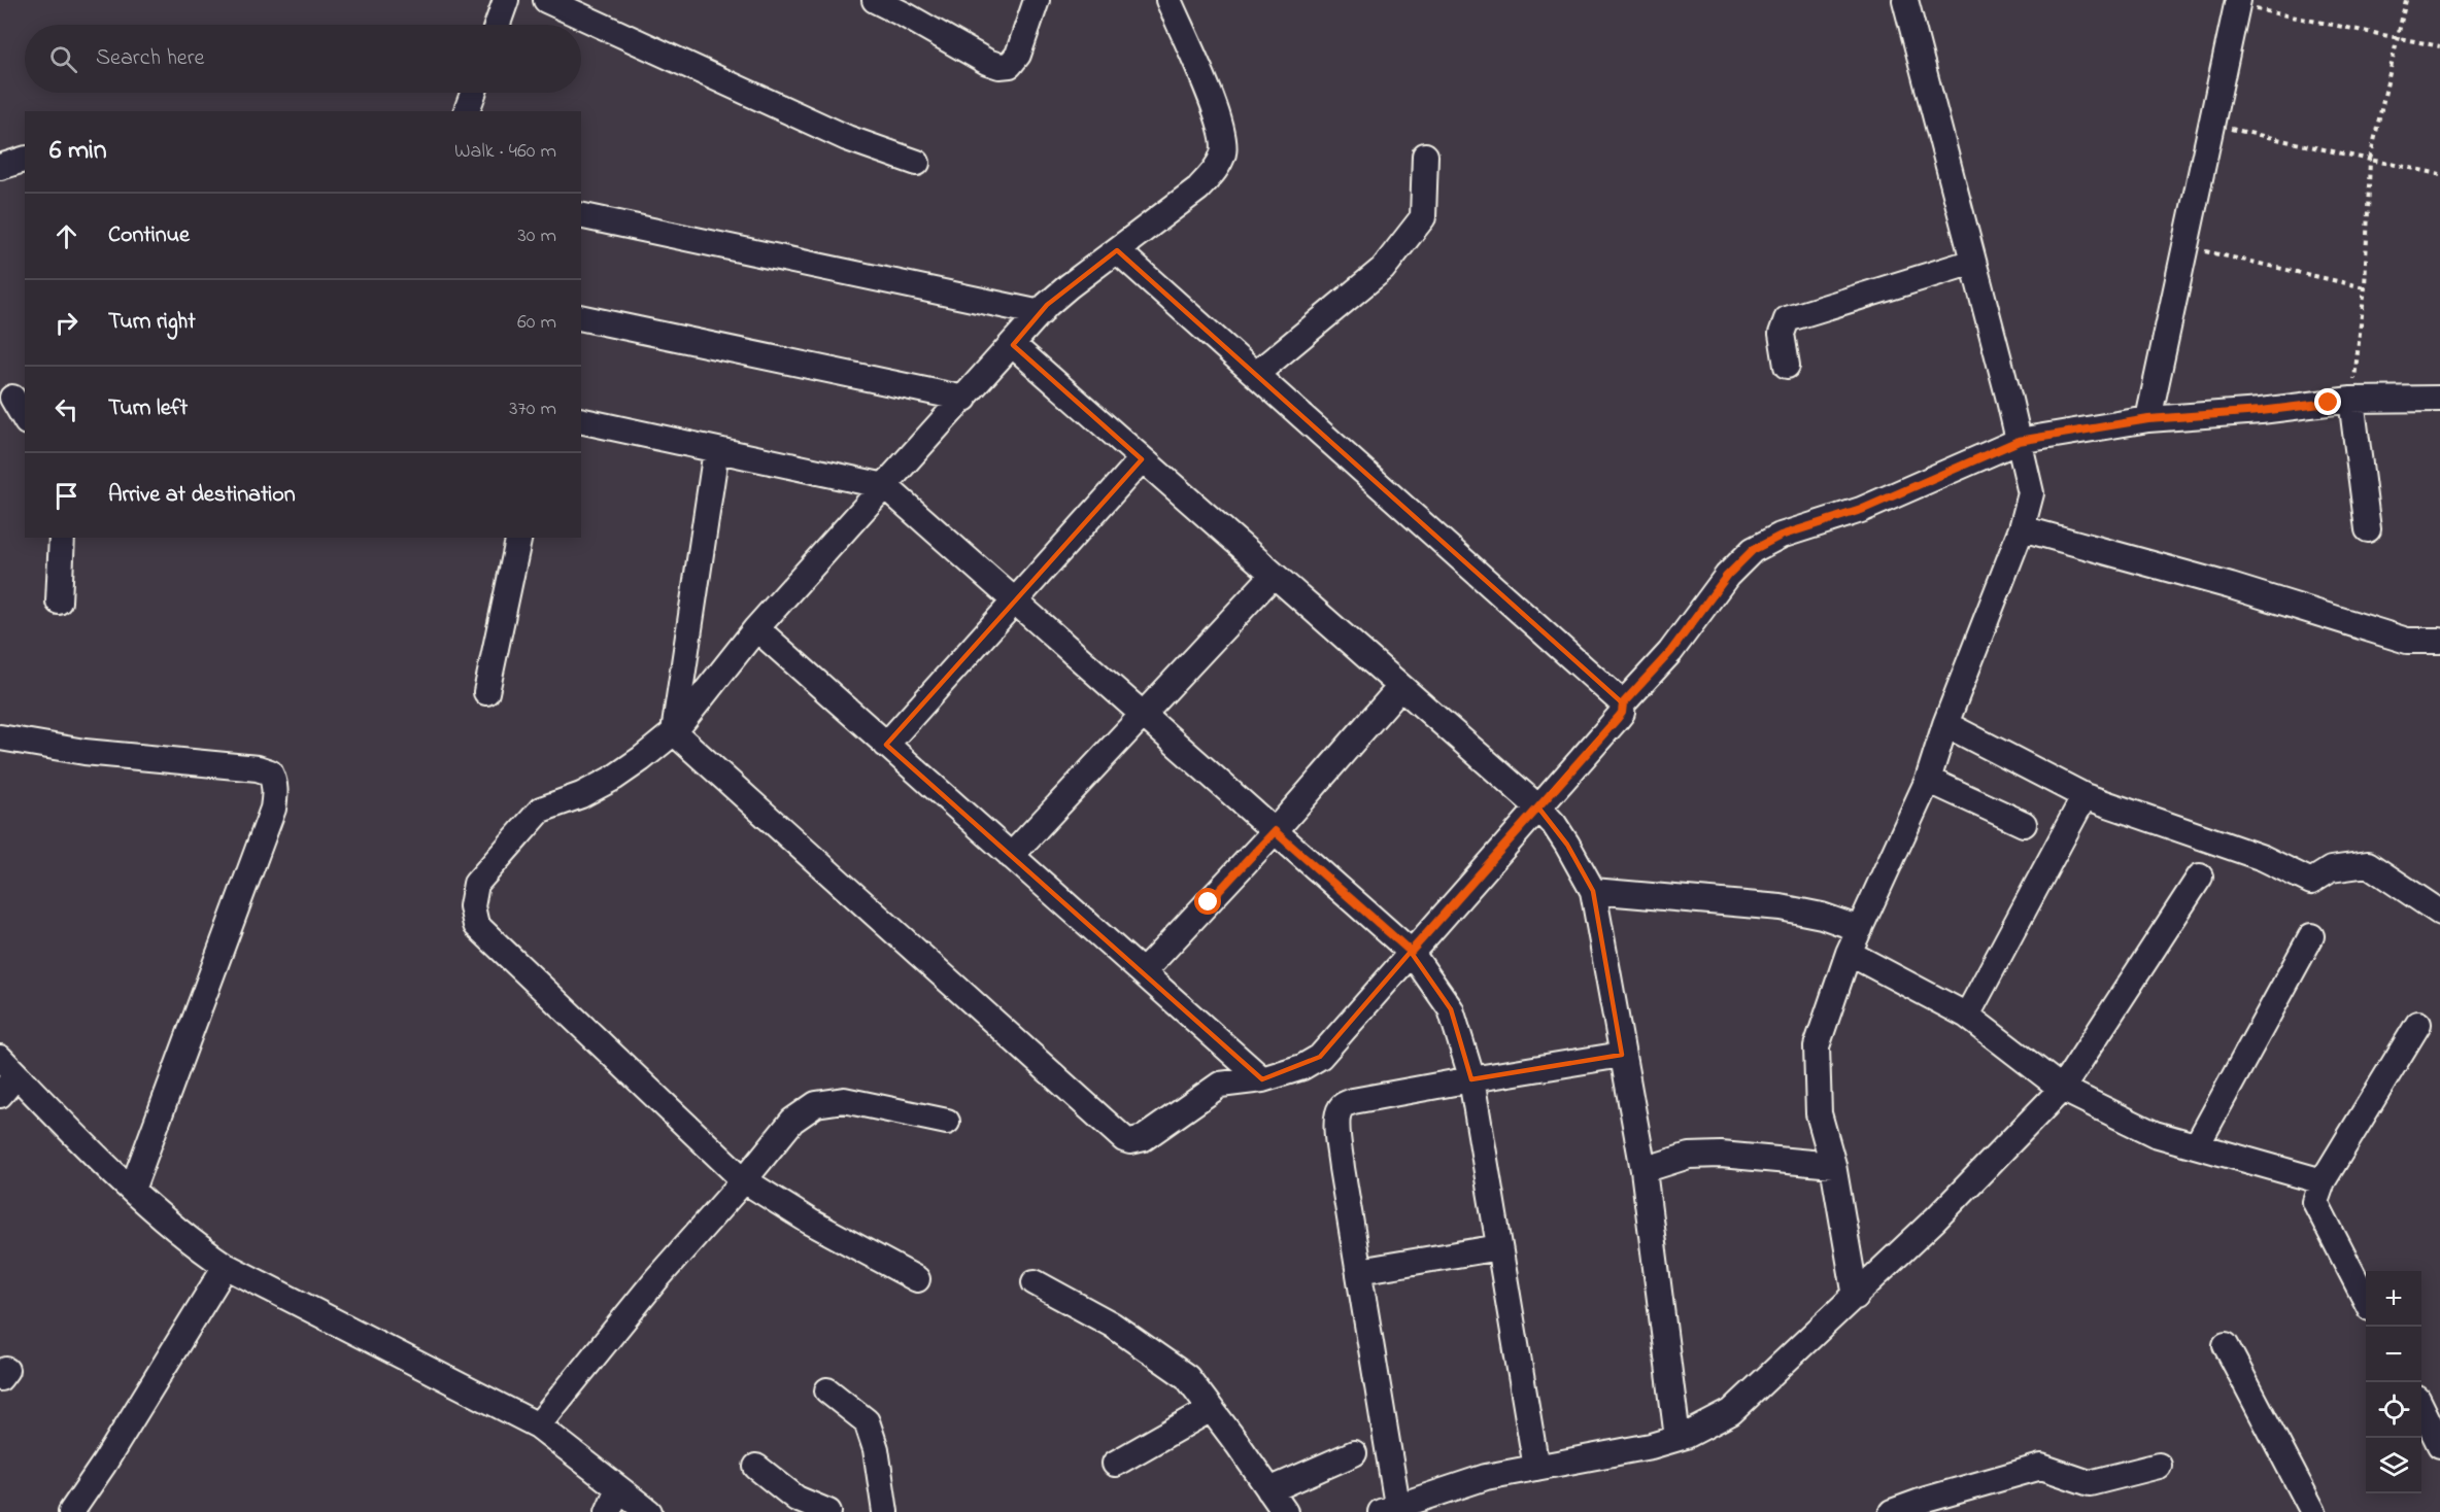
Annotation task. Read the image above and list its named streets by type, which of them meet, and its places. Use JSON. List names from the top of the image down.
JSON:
{
  "page": {
    "search": "Search here",
    "heading": ["6 min", "Walk · 460 m"],
    "list": [
      ["Continue", "30 m"],
      ["Turn right", "60 m"],
      ["Turn left", "370 m"],
      "Arrive at destination"
    ],
    "map_buttons": ["+", "−"]
  }
}
